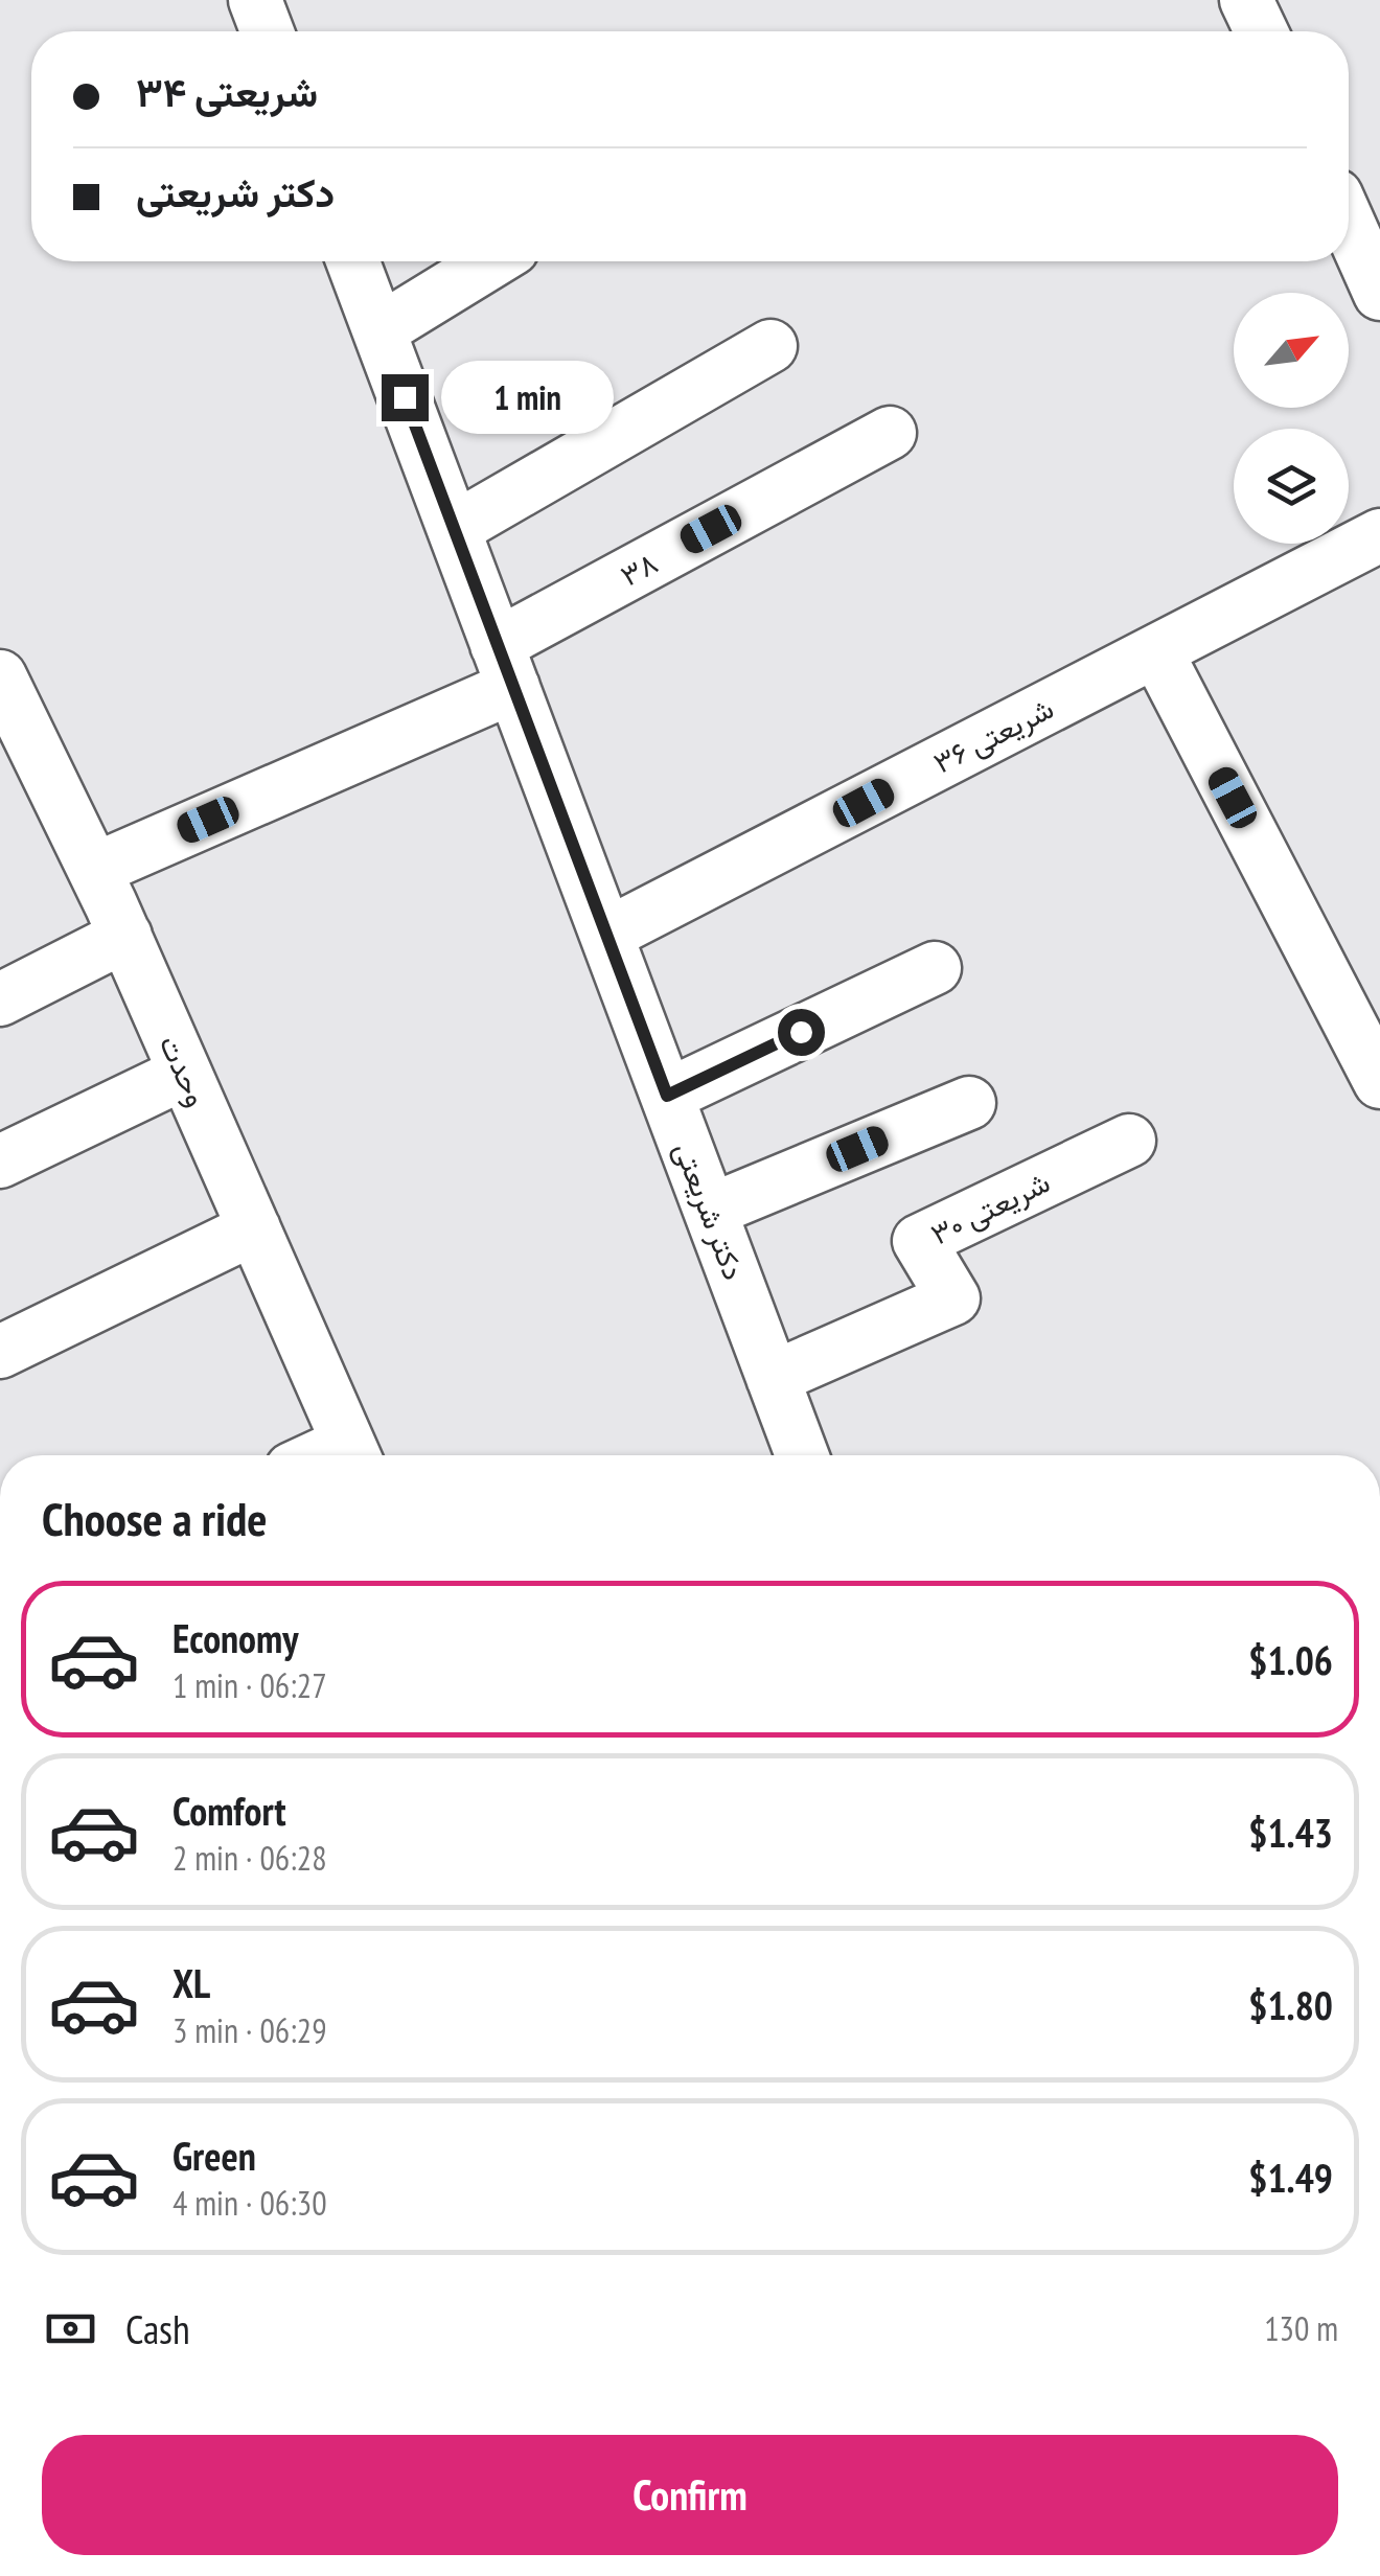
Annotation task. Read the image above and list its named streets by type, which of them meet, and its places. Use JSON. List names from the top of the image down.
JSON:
{
  "streets": {
    "street": [
      "۳۸",
      "شریعتی ۳۶",
      "وحدت",
      "شریعتی ۳۰",
      "دکتر شریعتی"
    ]
  },
  "crossings": [
    ["۳۸", "وحدت"],
    ["۳۸", "دکتر شریعتی"],
    ["شریعتی ۳۶", "دکتر شریعتی"],
    ["شریعتی ۳۰", "دکتر شریعتی"]
  ],
  "north": "top right",
  "page": {
    "banner": ["شریعتی ۳۴", "دکتر شریعتی"],
    "bubble": "1 min",
    "heading": "Choose a ride",
    "list": [
      {
        "name": "Economy",
        "note": "1 min · 06:27",
        "value": "$1.06"
      },
      {
        "name": "Comfort",
        "note": "2 min · 06:28",
        "value": "$1.43"
      },
      {
        "name": "XL",
        "note": "3 min · 06:29",
        "value": "$1.80"
      },
      {
        "name": "Green",
        "note": "4 min · 06:30",
        "value": "$1.49"
      }
    ],
    "pay": ["Cash", "130 m"],
    "buttons": "Confirm"
  }
}
